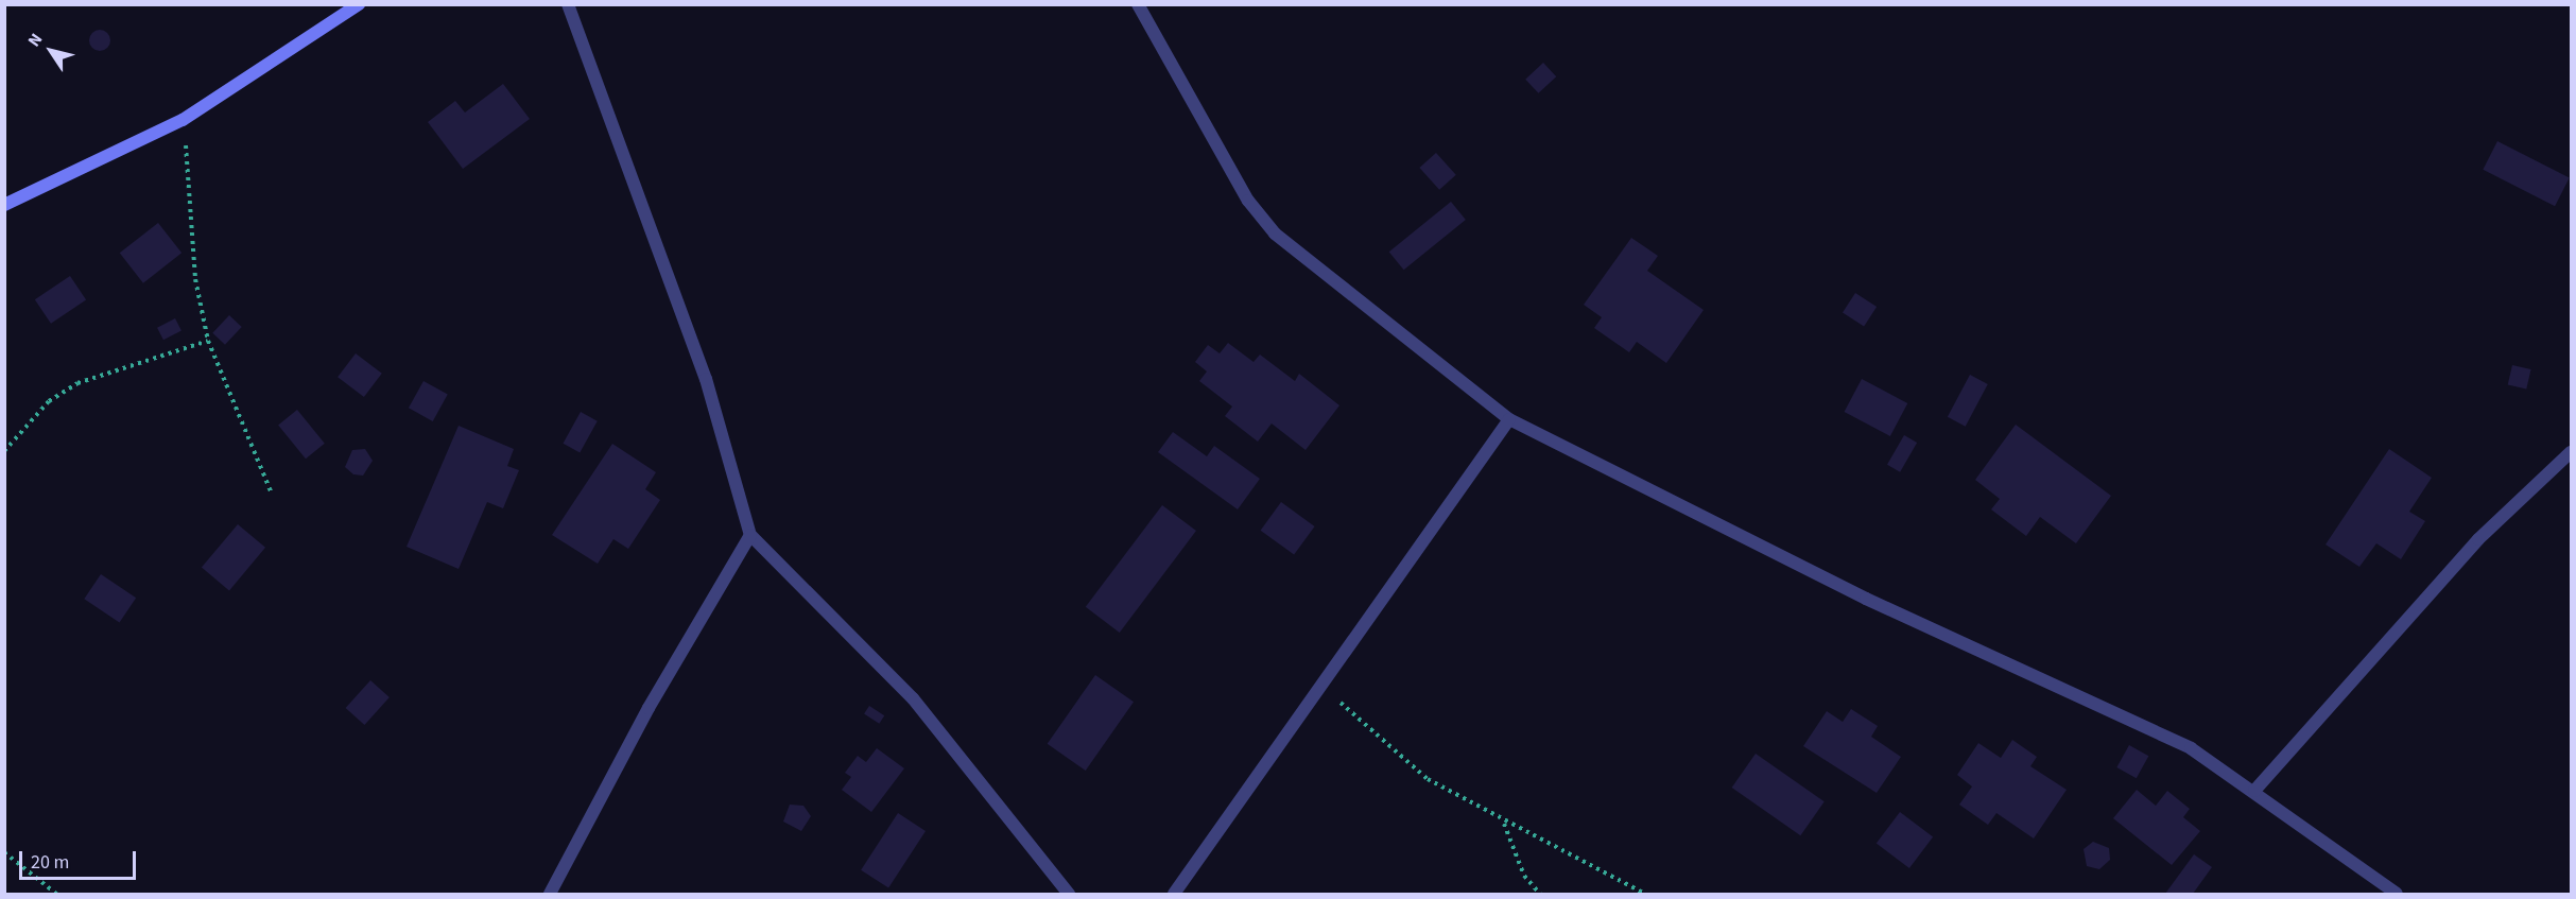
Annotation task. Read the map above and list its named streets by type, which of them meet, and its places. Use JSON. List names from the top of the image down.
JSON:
{
  "scale_bar": "20 m",
  "north": "top left"
}
